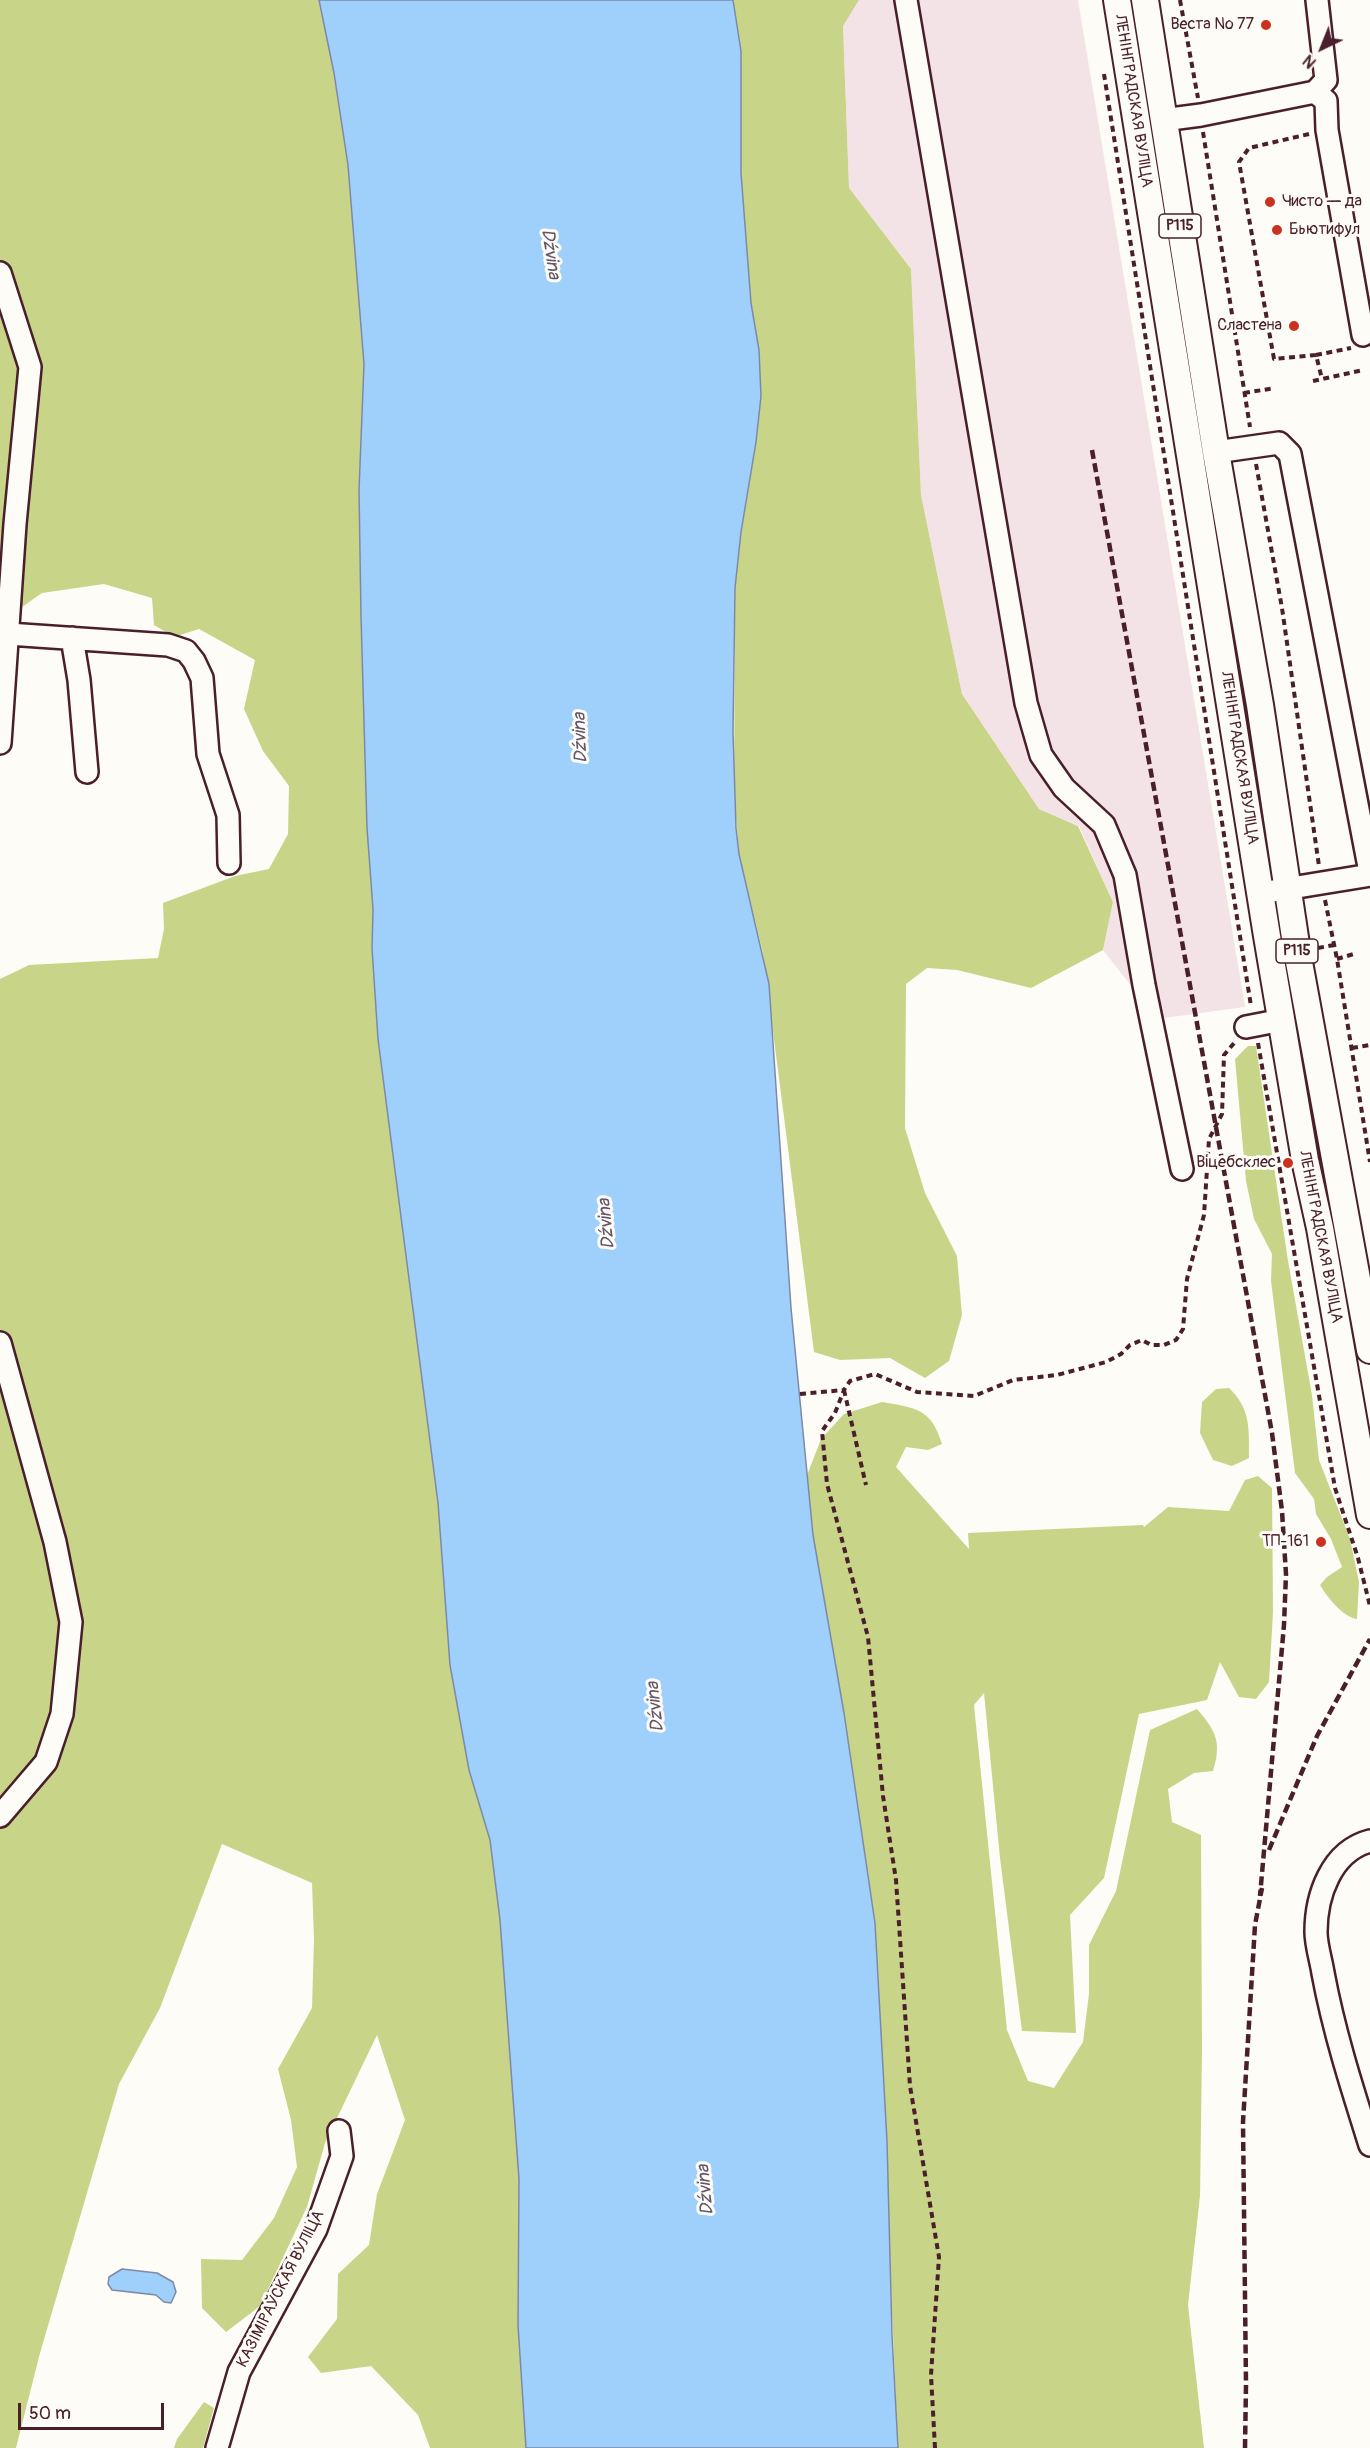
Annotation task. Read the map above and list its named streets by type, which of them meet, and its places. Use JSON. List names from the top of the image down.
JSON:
{
  "streets": {
    "main road": ["ЛЕНІНГРАДСКАЯ ВУЛІЦА", "Р115"],
    "street": ["КАЗІМІРАЎСКАЯ ВУЛІЦА"]
  },
  "water": ["Dźvina"],
  "places": [
    "Веста № 77",
    "Чисто — да",
    "Бьютифул",
    "Сластена",
    "Віцебсклес",
    "ТП-161"
  ],
  "scale_bar": "50 m",
  "north": "bottom left"
}
